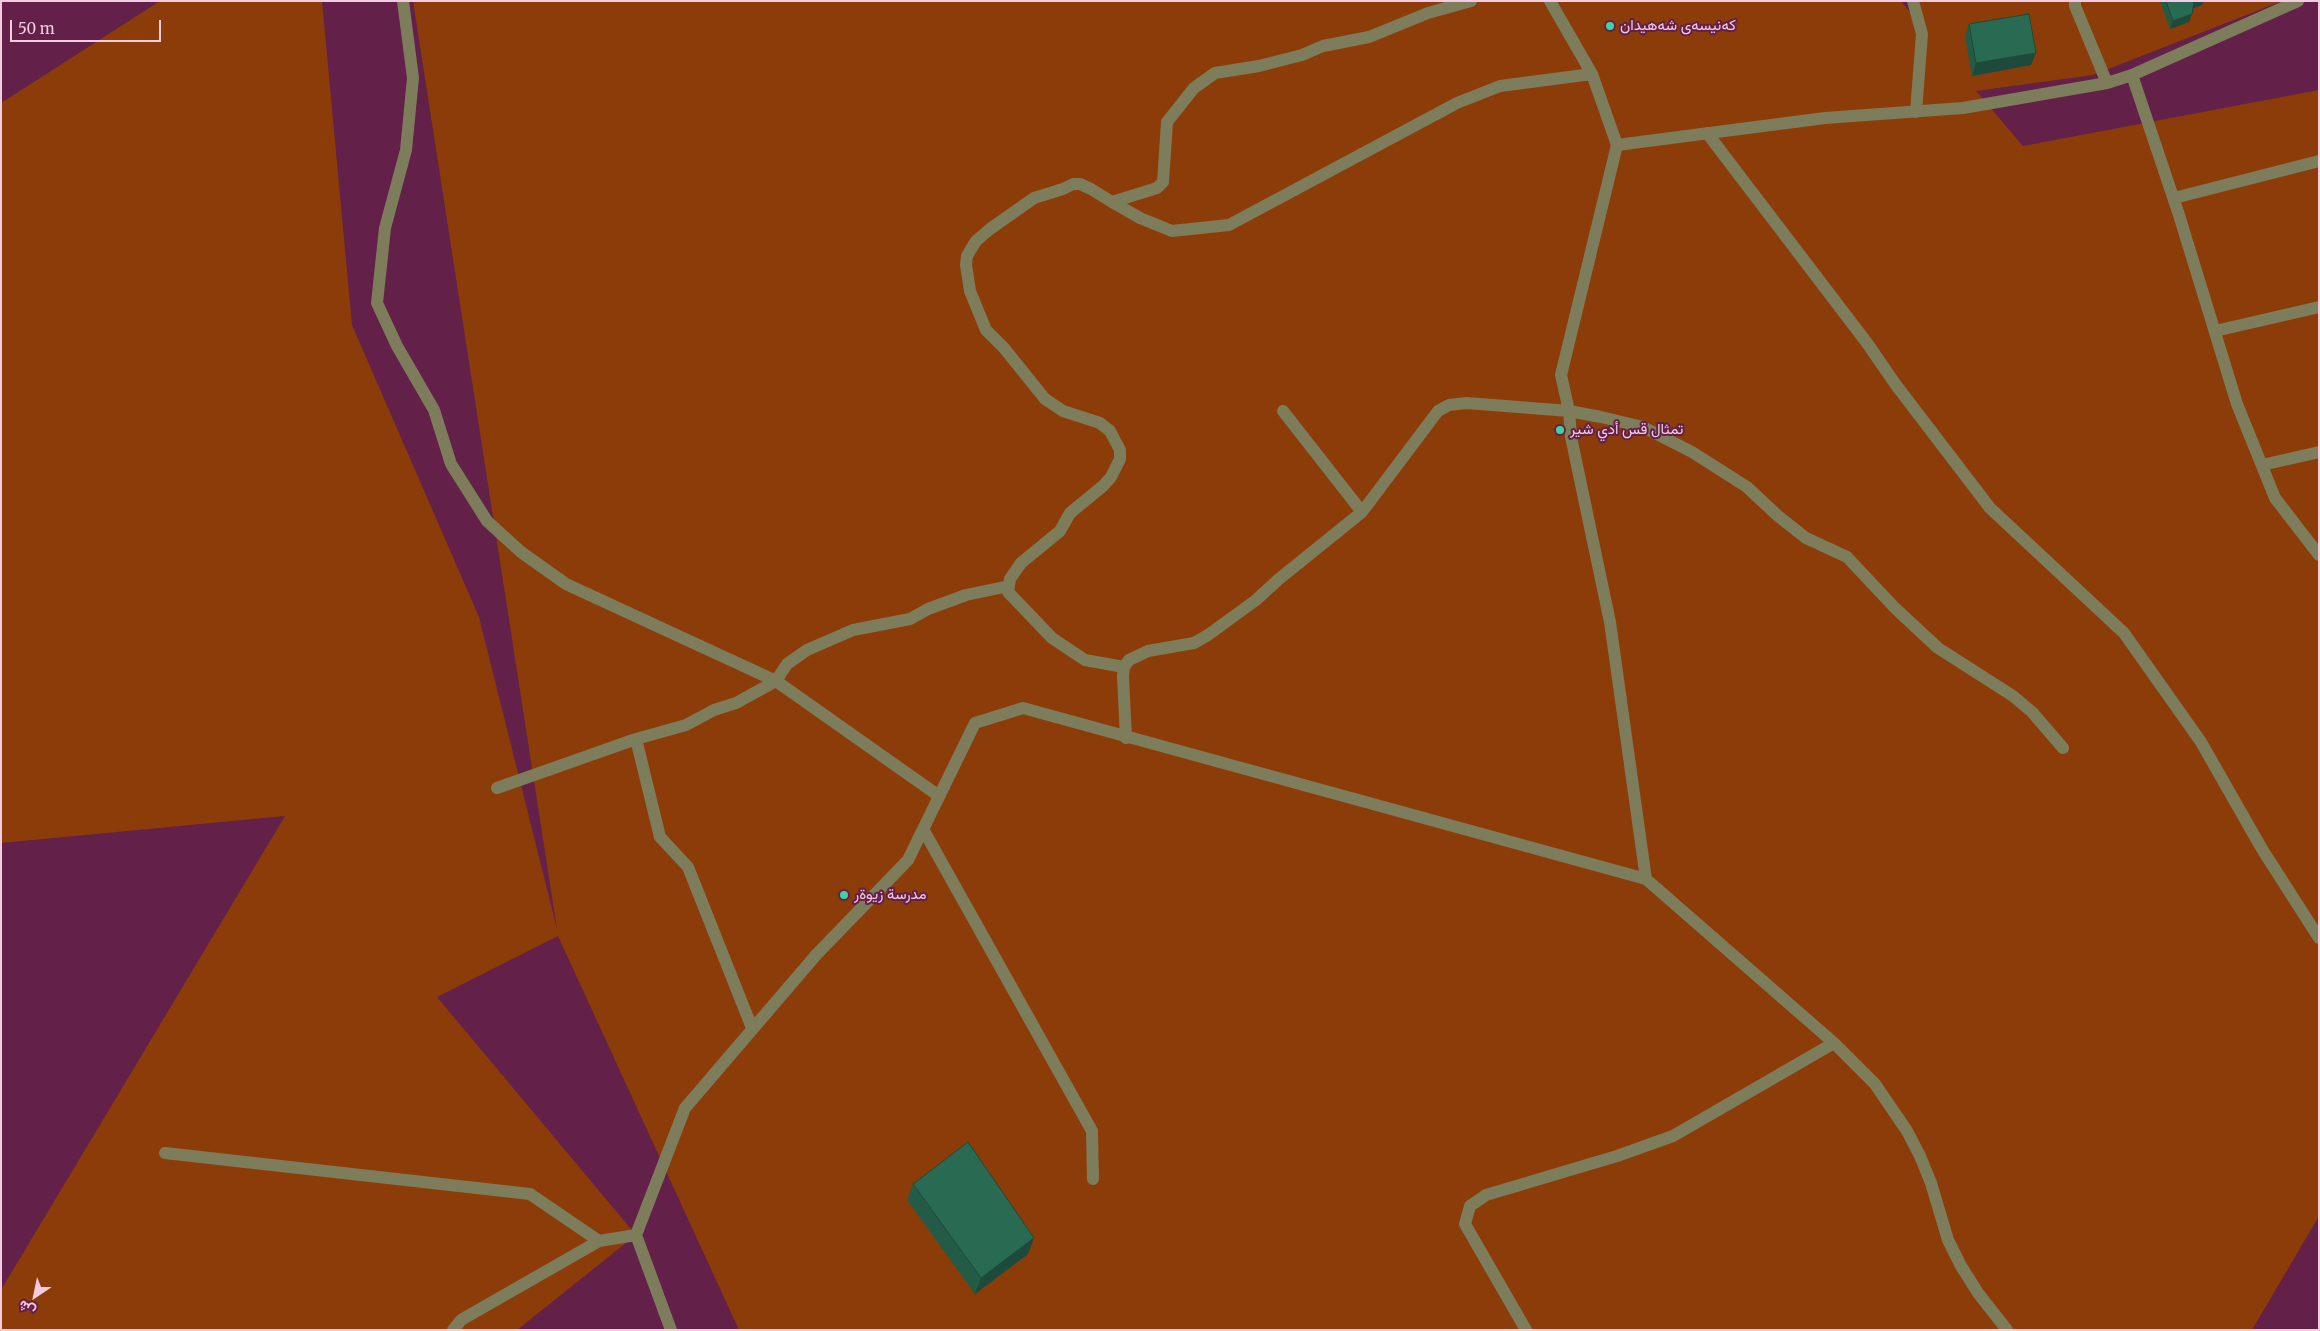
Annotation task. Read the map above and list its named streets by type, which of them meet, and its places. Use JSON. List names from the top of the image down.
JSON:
{
  "places": ["کەنیسەی شەهیدان", "تمثال قس أدي شير", "مدرسة زيوةر"],
  "scale_bar": "50 m",
  "north": "bottom left"
}
